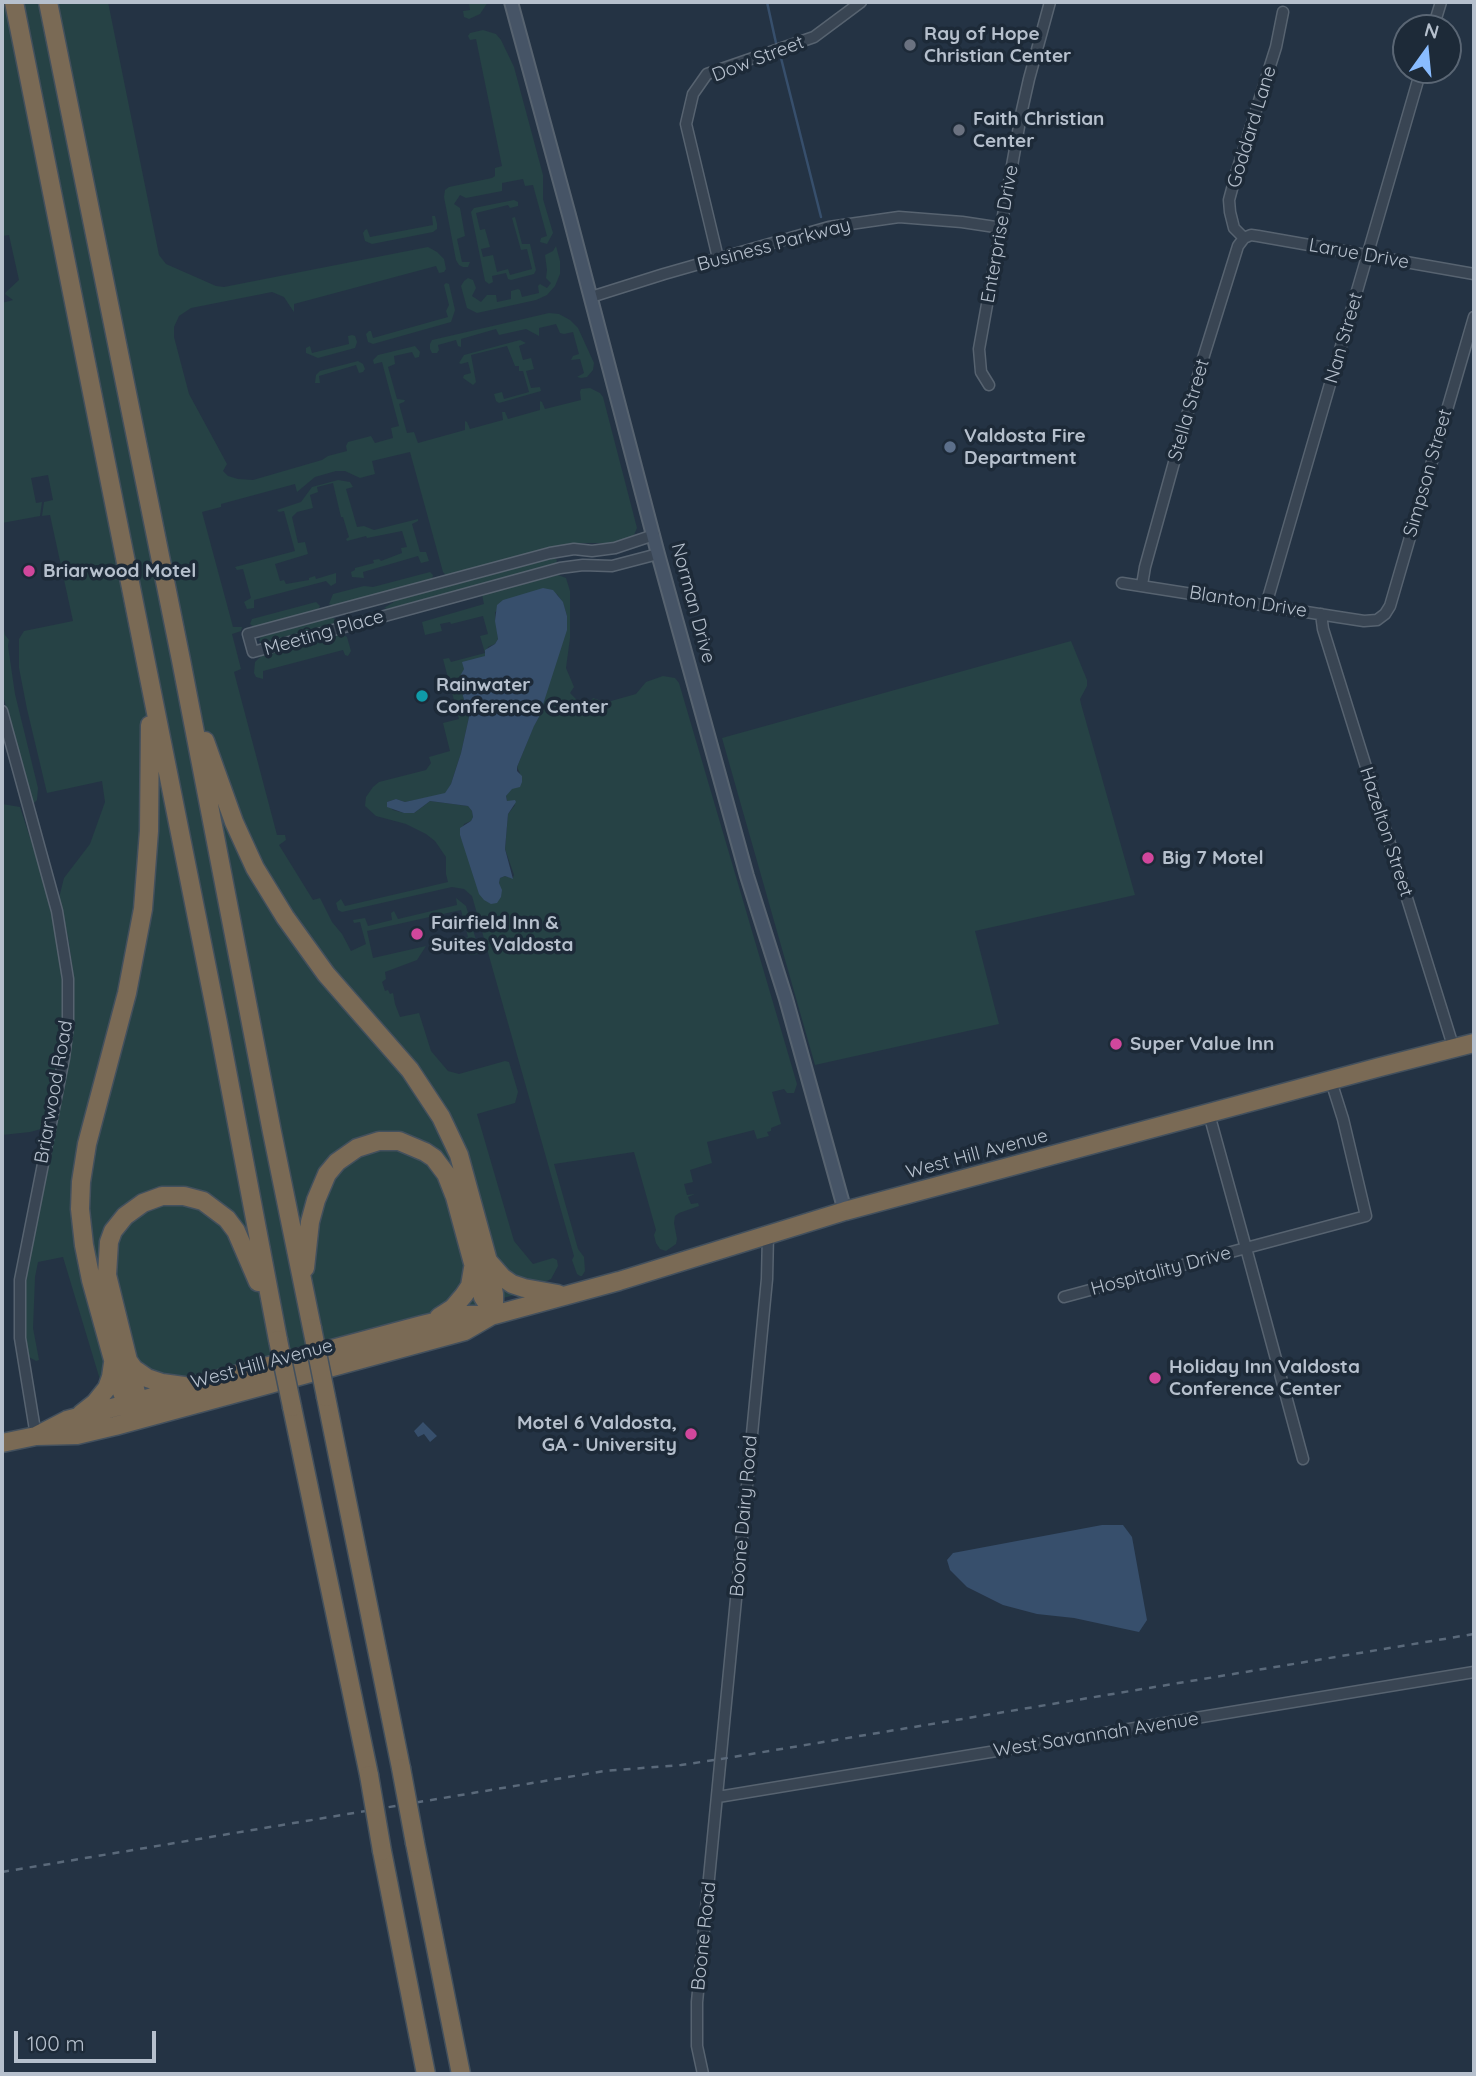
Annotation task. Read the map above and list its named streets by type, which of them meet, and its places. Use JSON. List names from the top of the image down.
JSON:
{
  "streets": {
    "highway": ["West Hill Avenue"],
    "street": [
      "Dow Street",
      "Goddard Lane",
      "Enterprise Drive",
      "Business Parkway",
      "Larue Drive",
      "Nan Street",
      "Stella Street",
      "Simpson Street",
      "Blanton Drive",
      "Norman Drive",
      "Meeting Place",
      "Hazelton Street",
      "Briarwood Road",
      "Hospitality Drive",
      "Boone Dairy Road",
      "West Savannah Avenue",
      "Boone Road"
    ]
  },
  "crossings": [
    ["Dow Street", "Business Parkway"],
    ["Goddard Lane", "Larue Drive"],
    ["Goddard Lane", "Stella Street"],
    ["Enterprise Drive", "Business Parkway"],
    ["Business Parkway", "Norman Drive"],
    ["Larue Drive", "Nan Street"],
    ["Larue Drive", "Stella Street"],
    ["Nan Street", "Blanton Drive"],
    ["Stella Street", "Blanton Drive"],
    ["Simpson Street", "Blanton Drive"],
    ["Blanton Drive", "Hazelton Street"],
    ["Norman Drive", "Meeting Place"],
    ["Norman Drive", "West Hill Avenue"],
    ["Hazelton Street", "West Hill Avenue"],
    ["Briarwood Road", "West Hill Avenue"],
    ["West Hill Avenue", "Hospitality Drive"],
    ["West Hill Avenue", "Boone Dairy Road"],
    ["Boone Dairy Road", "West Savannah Avenue"],
    ["Boone Dairy Road", "Boone Road"],
    ["West Savannah Avenue", "Boone Road"]
  ],
  "places": [
    "Ray of Hope Christian Center",
    "Faith Christian Center",
    "Valdosta Fire Department",
    "Briarwood Motel",
    "Rainwater Conference Center",
    "Big 7 Motel",
    "Fairfield Inn & Suites Valdosta",
    "Super Value Inn",
    "Holiday Inn Valdosta Conference Center",
    "Motel 6 Valdosta, GA - University"
  ],
  "scale_bar": "100 m",
  "north": "top"
}
